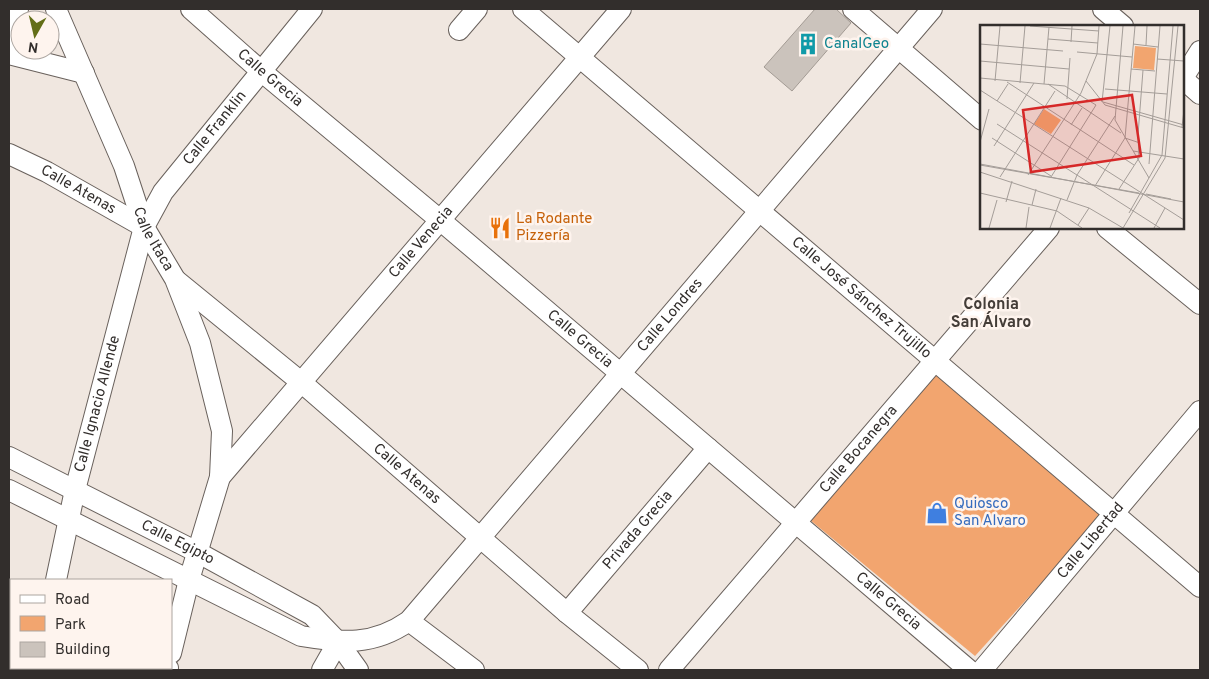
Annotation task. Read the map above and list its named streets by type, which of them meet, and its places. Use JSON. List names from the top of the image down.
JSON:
{
  "streets": {
    "street": [
      "Calle Grecia",
      "Calle Franklin",
      "Calle Atenas",
      "Calle Itaca",
      "Calle Venecia",
      "Calle José Sánchez Trujillo",
      "Calle Londres",
      "Calle Ignacio Allende",
      "Calle Bocanegra",
      "Privada Grecia",
      "Calle Libertad",
      "Calle Egipto"
    ]
  },
  "crossings": [
    ["Calle Grecia", "Calle Franklin"],
    ["Calle Grecia", "Calle Venecia"],
    ["Calle Grecia", "Calle Londres"],
    ["Calle Grecia", "Calle Bocanegra"],
    ["Calle Grecia", "Privada Grecia"],
    ["Calle Franklin", "Calle Atenas"],
    ["Calle Franklin", "Calle Itaca"],
    ["Calle Franklin", "Calle Ignacio Allende"],
    ["Calle Atenas", "Calle Itaca"],
    ["Calle Atenas", "Calle Venecia"],
    ["Calle Atenas", "Calle Londres"],
    ["Calle Atenas", "Calle Ignacio Allende"],
    ["Calle Atenas", "Privada Grecia"],
    ["Calle Itaca", "Calle Venecia"],
    ["Calle Itaca", "Calle Ignacio Allende"],
    ["Calle Venecia", "Calle José Sánchez Trujillo"],
    ["Calle José Sánchez Trujillo", "Calle Londres"],
    ["Calle José Sánchez Trujillo", "Calle Bocanegra"],
    ["Calle José Sánchez Trujillo", "Calle Libertad"],
    ["Calle Londres", "Calle Egipto"],
    ["Calle Ignacio Allende", "Calle Egipto"]
  ],
  "districts": ["Colonia San Álvaro"],
  "places": {
    "building": ["CanalGeo"],
    "restaurant": ["La Rodante Pizzería"],
    "shop": ["Quiosco San Alvaro"]
  },
  "legend": ["Road", "Park", "Building"],
  "north": "bottom"
}
